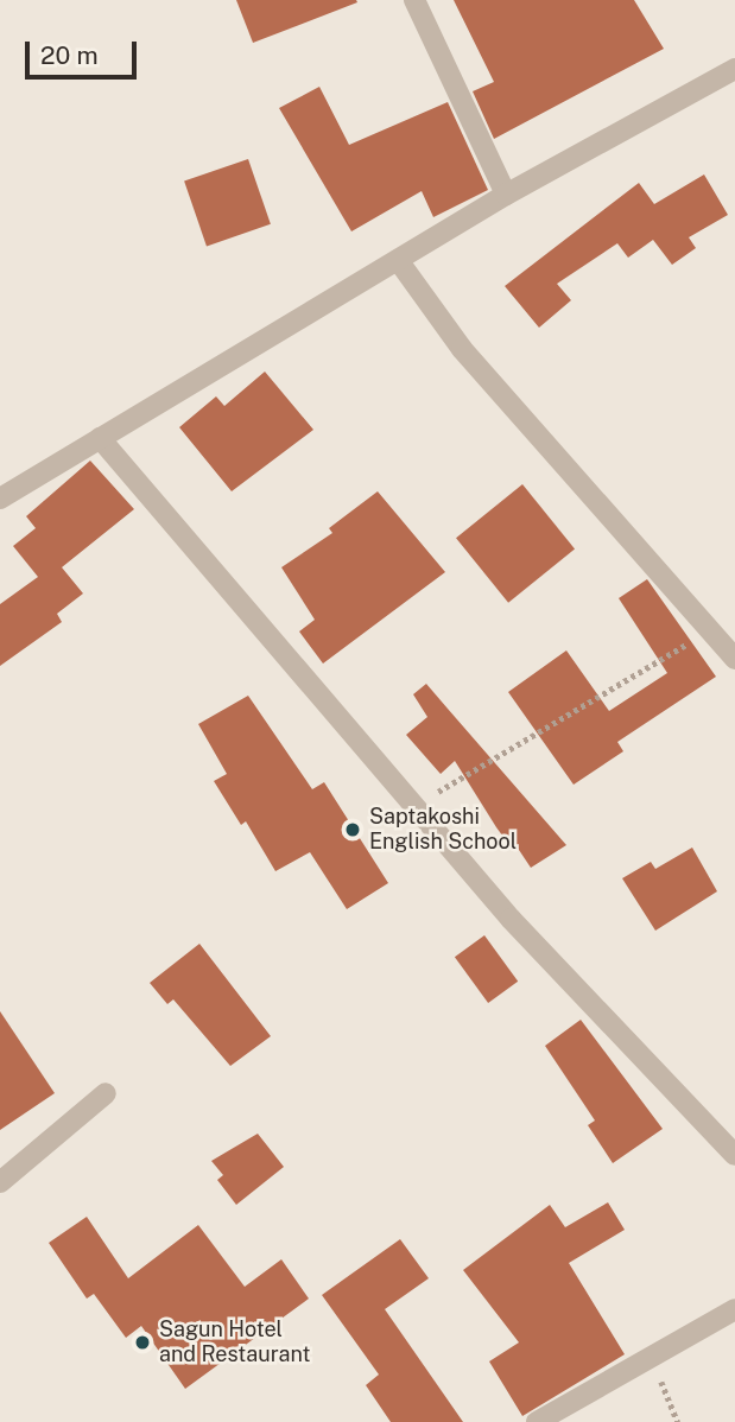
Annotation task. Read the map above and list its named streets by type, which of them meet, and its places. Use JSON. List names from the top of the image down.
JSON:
{
  "places": ["Saptakoshi English School", "Sagun Hotel and Restaurant"],
  "scale_bar": "20 m"
}
